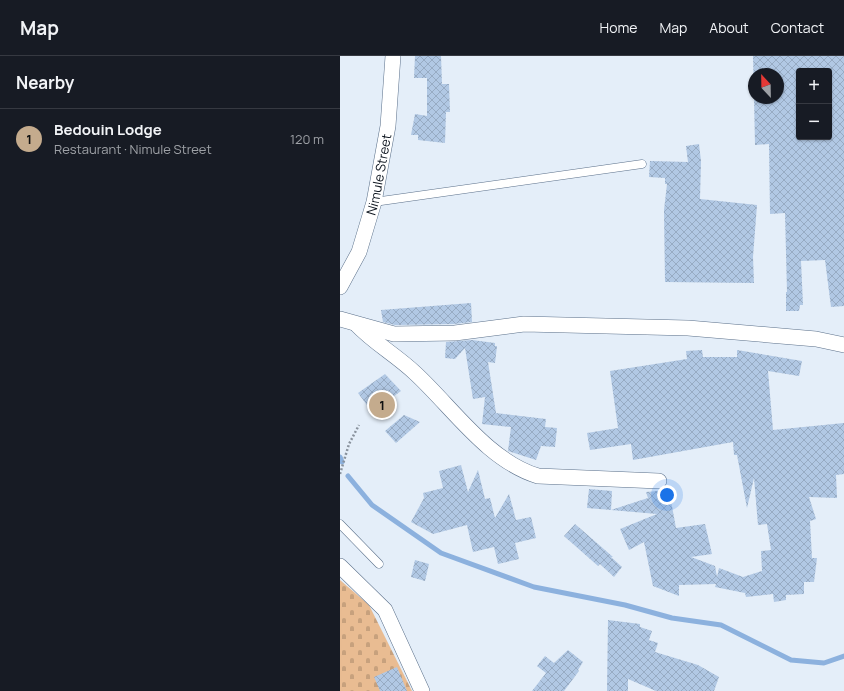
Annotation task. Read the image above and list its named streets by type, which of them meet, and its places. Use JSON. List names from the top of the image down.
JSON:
{
  "streets": {
    "street": ["Nimule Street"]
  },
  "north": "top",
  "page": {
    "header": "Map",
    "nav": [
      "Home",
      "Map",
      "About",
      "Contact"
    ],
    "heading": "Nearby",
    "map_buttons": ["+", "−"],
    "list": [
      {
        "mark": "1",
        "name": "Bedouin Lodge",
        "note": "Restaurant · Nimule Street",
        "value": "120 m"
      }
    ],
    "pins": "1"
  }
}
